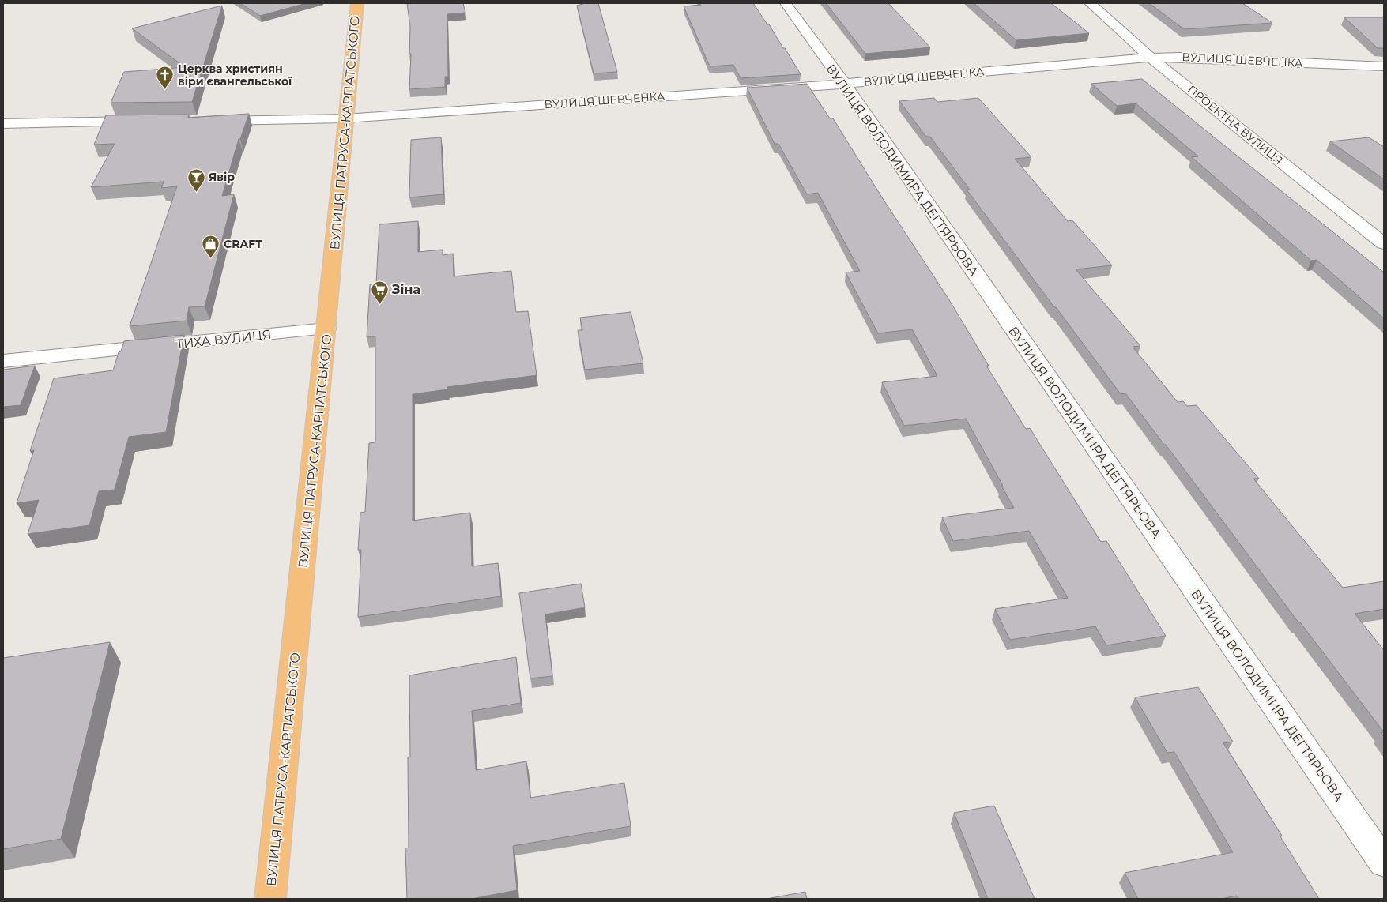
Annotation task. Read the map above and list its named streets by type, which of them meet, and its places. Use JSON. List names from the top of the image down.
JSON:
{
  "streets": {
    "main road": ["ВУЛИЦЯ ПАТРУСА-КАРПАТСЬКОГО"],
    "street": [
      "ВУЛИЦЯ ШЕВЧЕНКА",
      "ПРОЕКТНА ВУЛИЦЯ",
      "ВУЛИЦЯ ВОЛОДИМИРА ДЕГТЯРЬОВА",
      "ТИХА ВУЛИЦЯ"
    ]
  },
  "crossings": [
    ["ВУЛИЦЯ ШЕВЧЕНКА", "ПРОЕКТНА ВУЛИЦЯ"],
    ["ВУЛИЦЯ ШЕВЧЕНКА", "ВУЛИЦЯ ПАТРУСА-КАРПАТСЬКОГО"],
    ["ВУЛИЦЯ ШЕВЧЕНКА", "ВУЛИЦЯ ВОЛОДИМИРА ДЕГТЯРЬОВА"],
    ["ВУЛИЦЯ ПАТРУСА-КАРПАТСЬКОГО", "ТИХА ВУЛИЦЯ"]
  ],
  "places": {
    "church": ["Церква християн віри євангельської"],
    "bar": ["Явір"],
    "shop": ["CRAFT"],
    "supermarket": ["Зіна"]
  }
}
